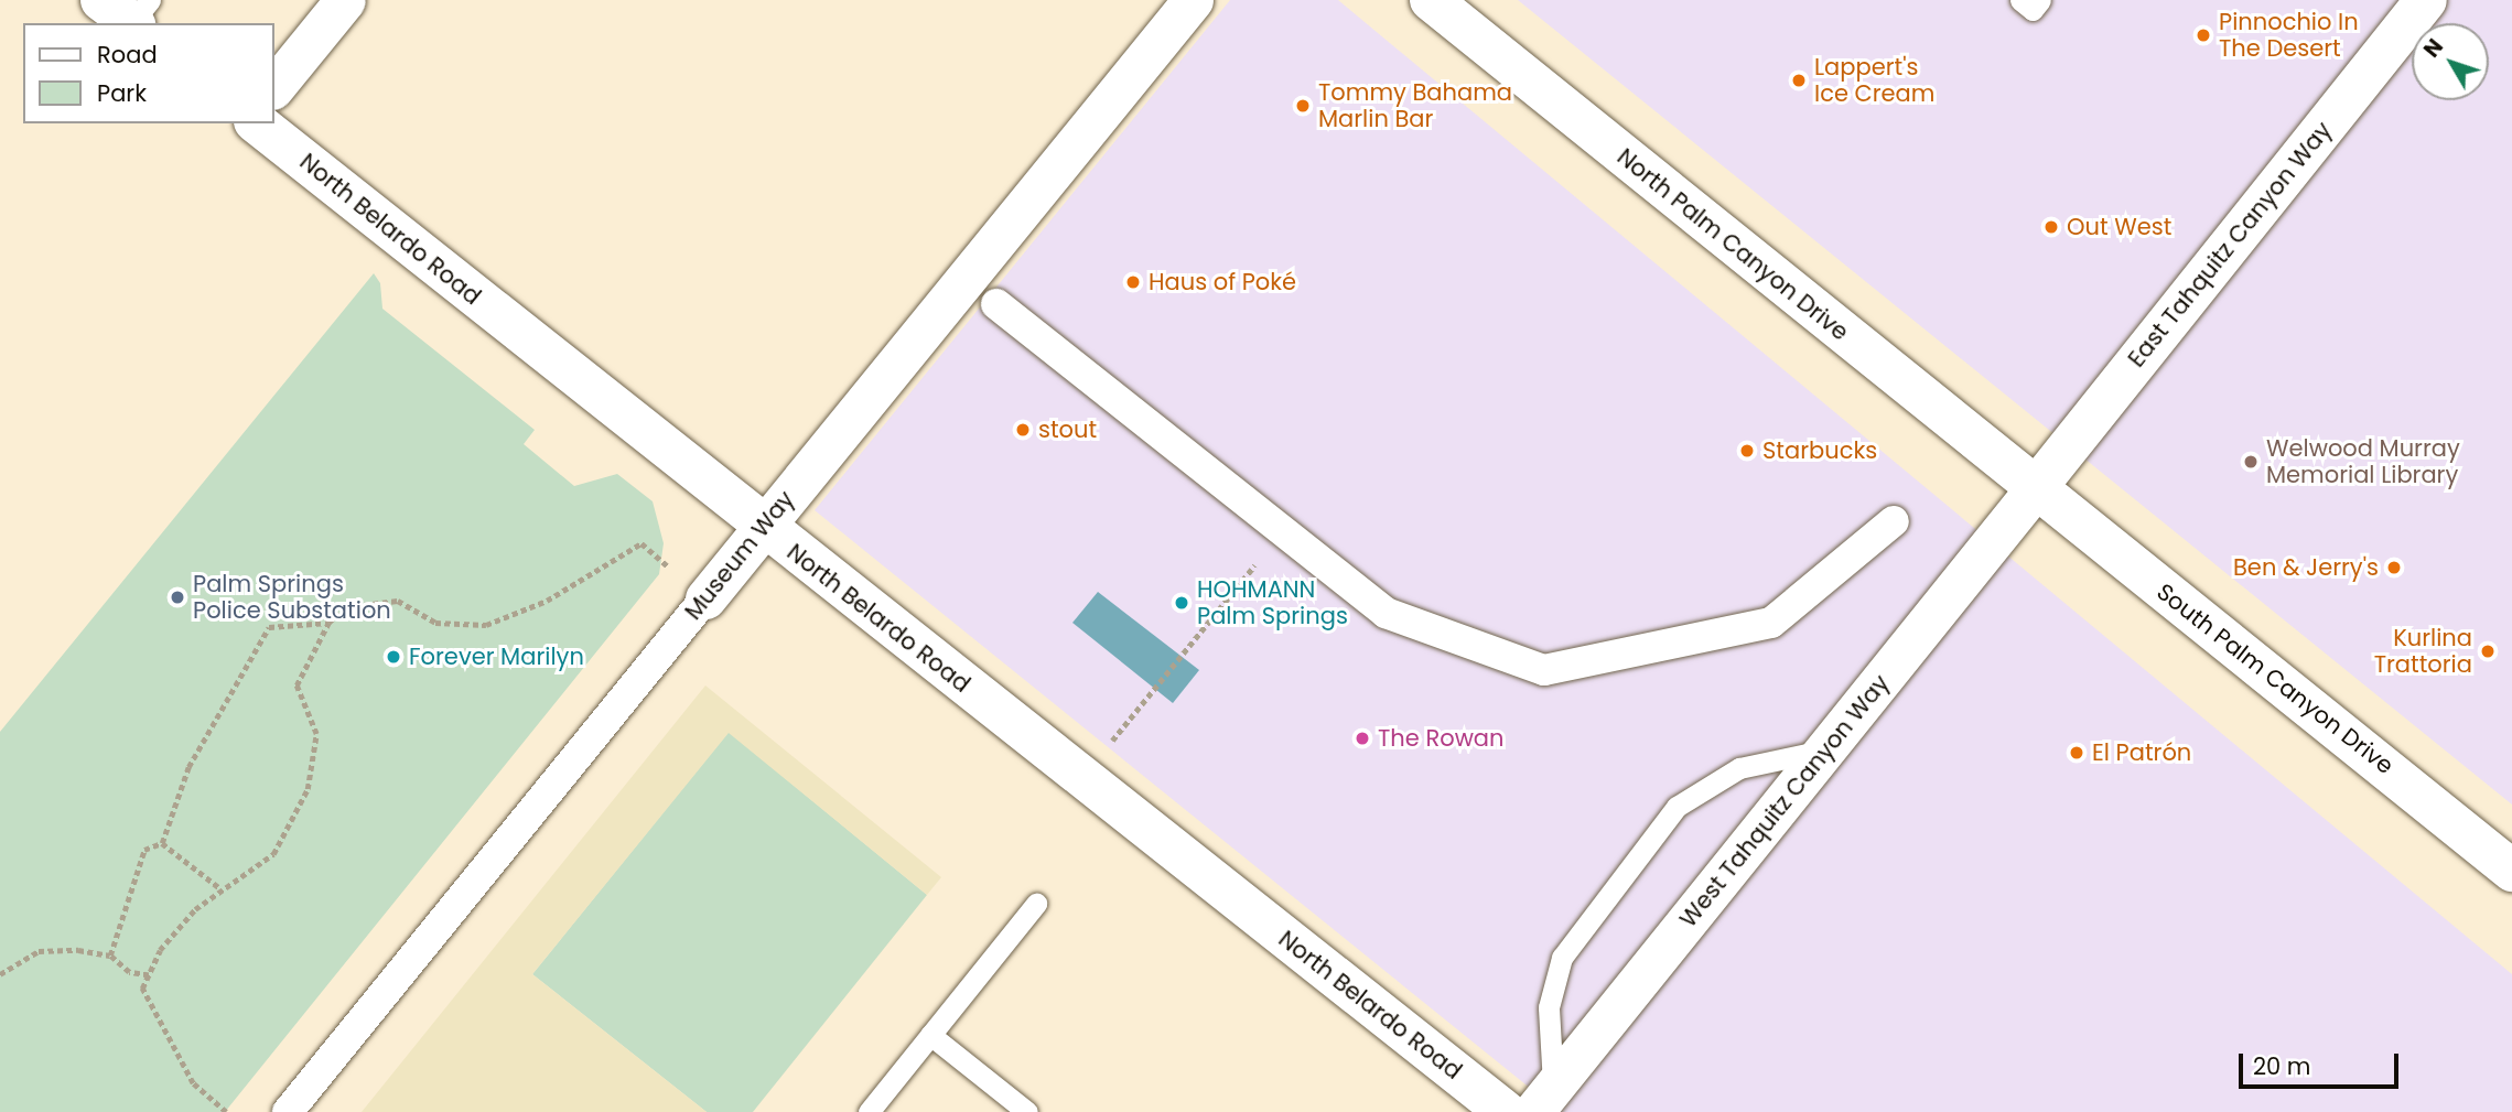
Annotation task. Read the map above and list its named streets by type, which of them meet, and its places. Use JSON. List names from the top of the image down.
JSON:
{
  "streets": {
    "main road": [
      "North Belardo Road",
      "North Palm Canyon Drive",
      "East Tahquitz Canyon Way",
      "South Palm Canyon Drive"
    ],
    "street": ["Museum Way", "West Tahquitz Canyon Way"]
  },
  "crossings": [
    ["North Belardo Road", "Museum Way"],
    ["North Palm Canyon Drive", "East Tahquitz Canyon Way"],
    ["North Palm Canyon Drive", "South Palm Canyon Drive"],
    ["North Palm Canyon Drive", "West Tahquitz Canyon Way"],
    ["East Tahquitz Canyon Way", "South Palm Canyon Drive"],
    ["East Tahquitz Canyon Way", "West Tahquitz Canyon Way"],
    ["South Palm Canyon Drive", "West Tahquitz Canyon Way"]
  ],
  "places": [
    "Pinnochio In The Desert",
    "Lappert's Ice Cream",
    "Tommy Bahama Marlin Bar",
    "Out West",
    "Haus of Poké",
    "stout",
    "Starbucks",
    "Welwood Murray Memorial Library",
    "Ben & Jerry's",
    "Palm Springs Police Substation",
    "HOHMANN Palm Springs",
    "Kurlina Trattoria",
    "Forever Marilyn",
    "The Rowan",
    "El Patrón"
  ],
  "legend": ["Road", "Park"],
  "scale_bar": "20 m",
  "north": "top left"
}
